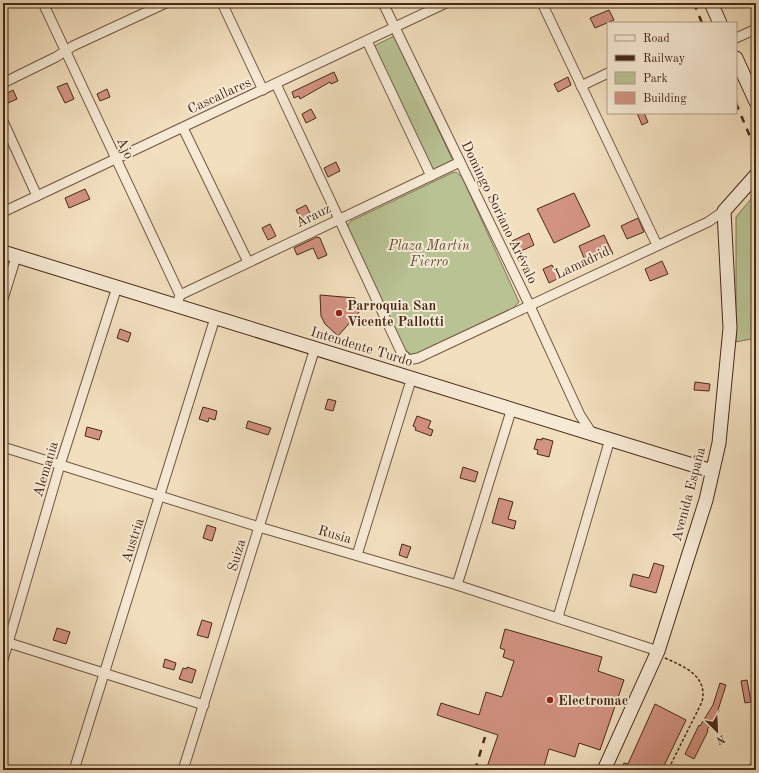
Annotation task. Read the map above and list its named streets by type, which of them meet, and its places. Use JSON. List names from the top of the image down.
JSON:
{
  "streets": {
    "street": [
      "Cascallares",
      "Ajo",
      "Domingo Soriano Arévalo",
      "Arauz",
      "Lamadrid",
      "Intendente Turdo",
      "Alemania",
      "Avenida España",
      "Rusia",
      "Austria",
      "Suiza"
    ]
  },
  "crossings": [
    ["Cascallares", "Ajo"],
    ["Cascallares", "Domingo Soriano Arévalo"],
    ["Ajo", "Arauz"],
    ["Ajo", "Intendente Turdo"],
    ["Domingo Soriano Arévalo", "Arauz"],
    ["Domingo Soriano Arévalo", "Lamadrid"],
    ["Domingo Soriano Arévalo", "Intendente Turdo"],
    ["Arauz", "Intendente Turdo"],
    ["Lamadrid", "Avenida España"],
    ["Intendente Turdo", "Alemania"],
    ["Intendente Turdo", "Avenida España"],
    ["Intendente Turdo", "Austria"],
    ["Intendente Turdo", "Suiza"],
    ["Alemania", "Rusia"],
    ["Avenida España", "Rusia"],
    ["Rusia", "Austria"],
    ["Rusia", "Suiza"]
  ],
  "parks": ["Plaza Martín Fierro"],
  "places": ["Parroquia San Vicente Pallotti", "Electromac"],
  "legend": [
    "Road",
    "Railway",
    "Park",
    "Building"
  ],
  "north": "bottom right"
}
